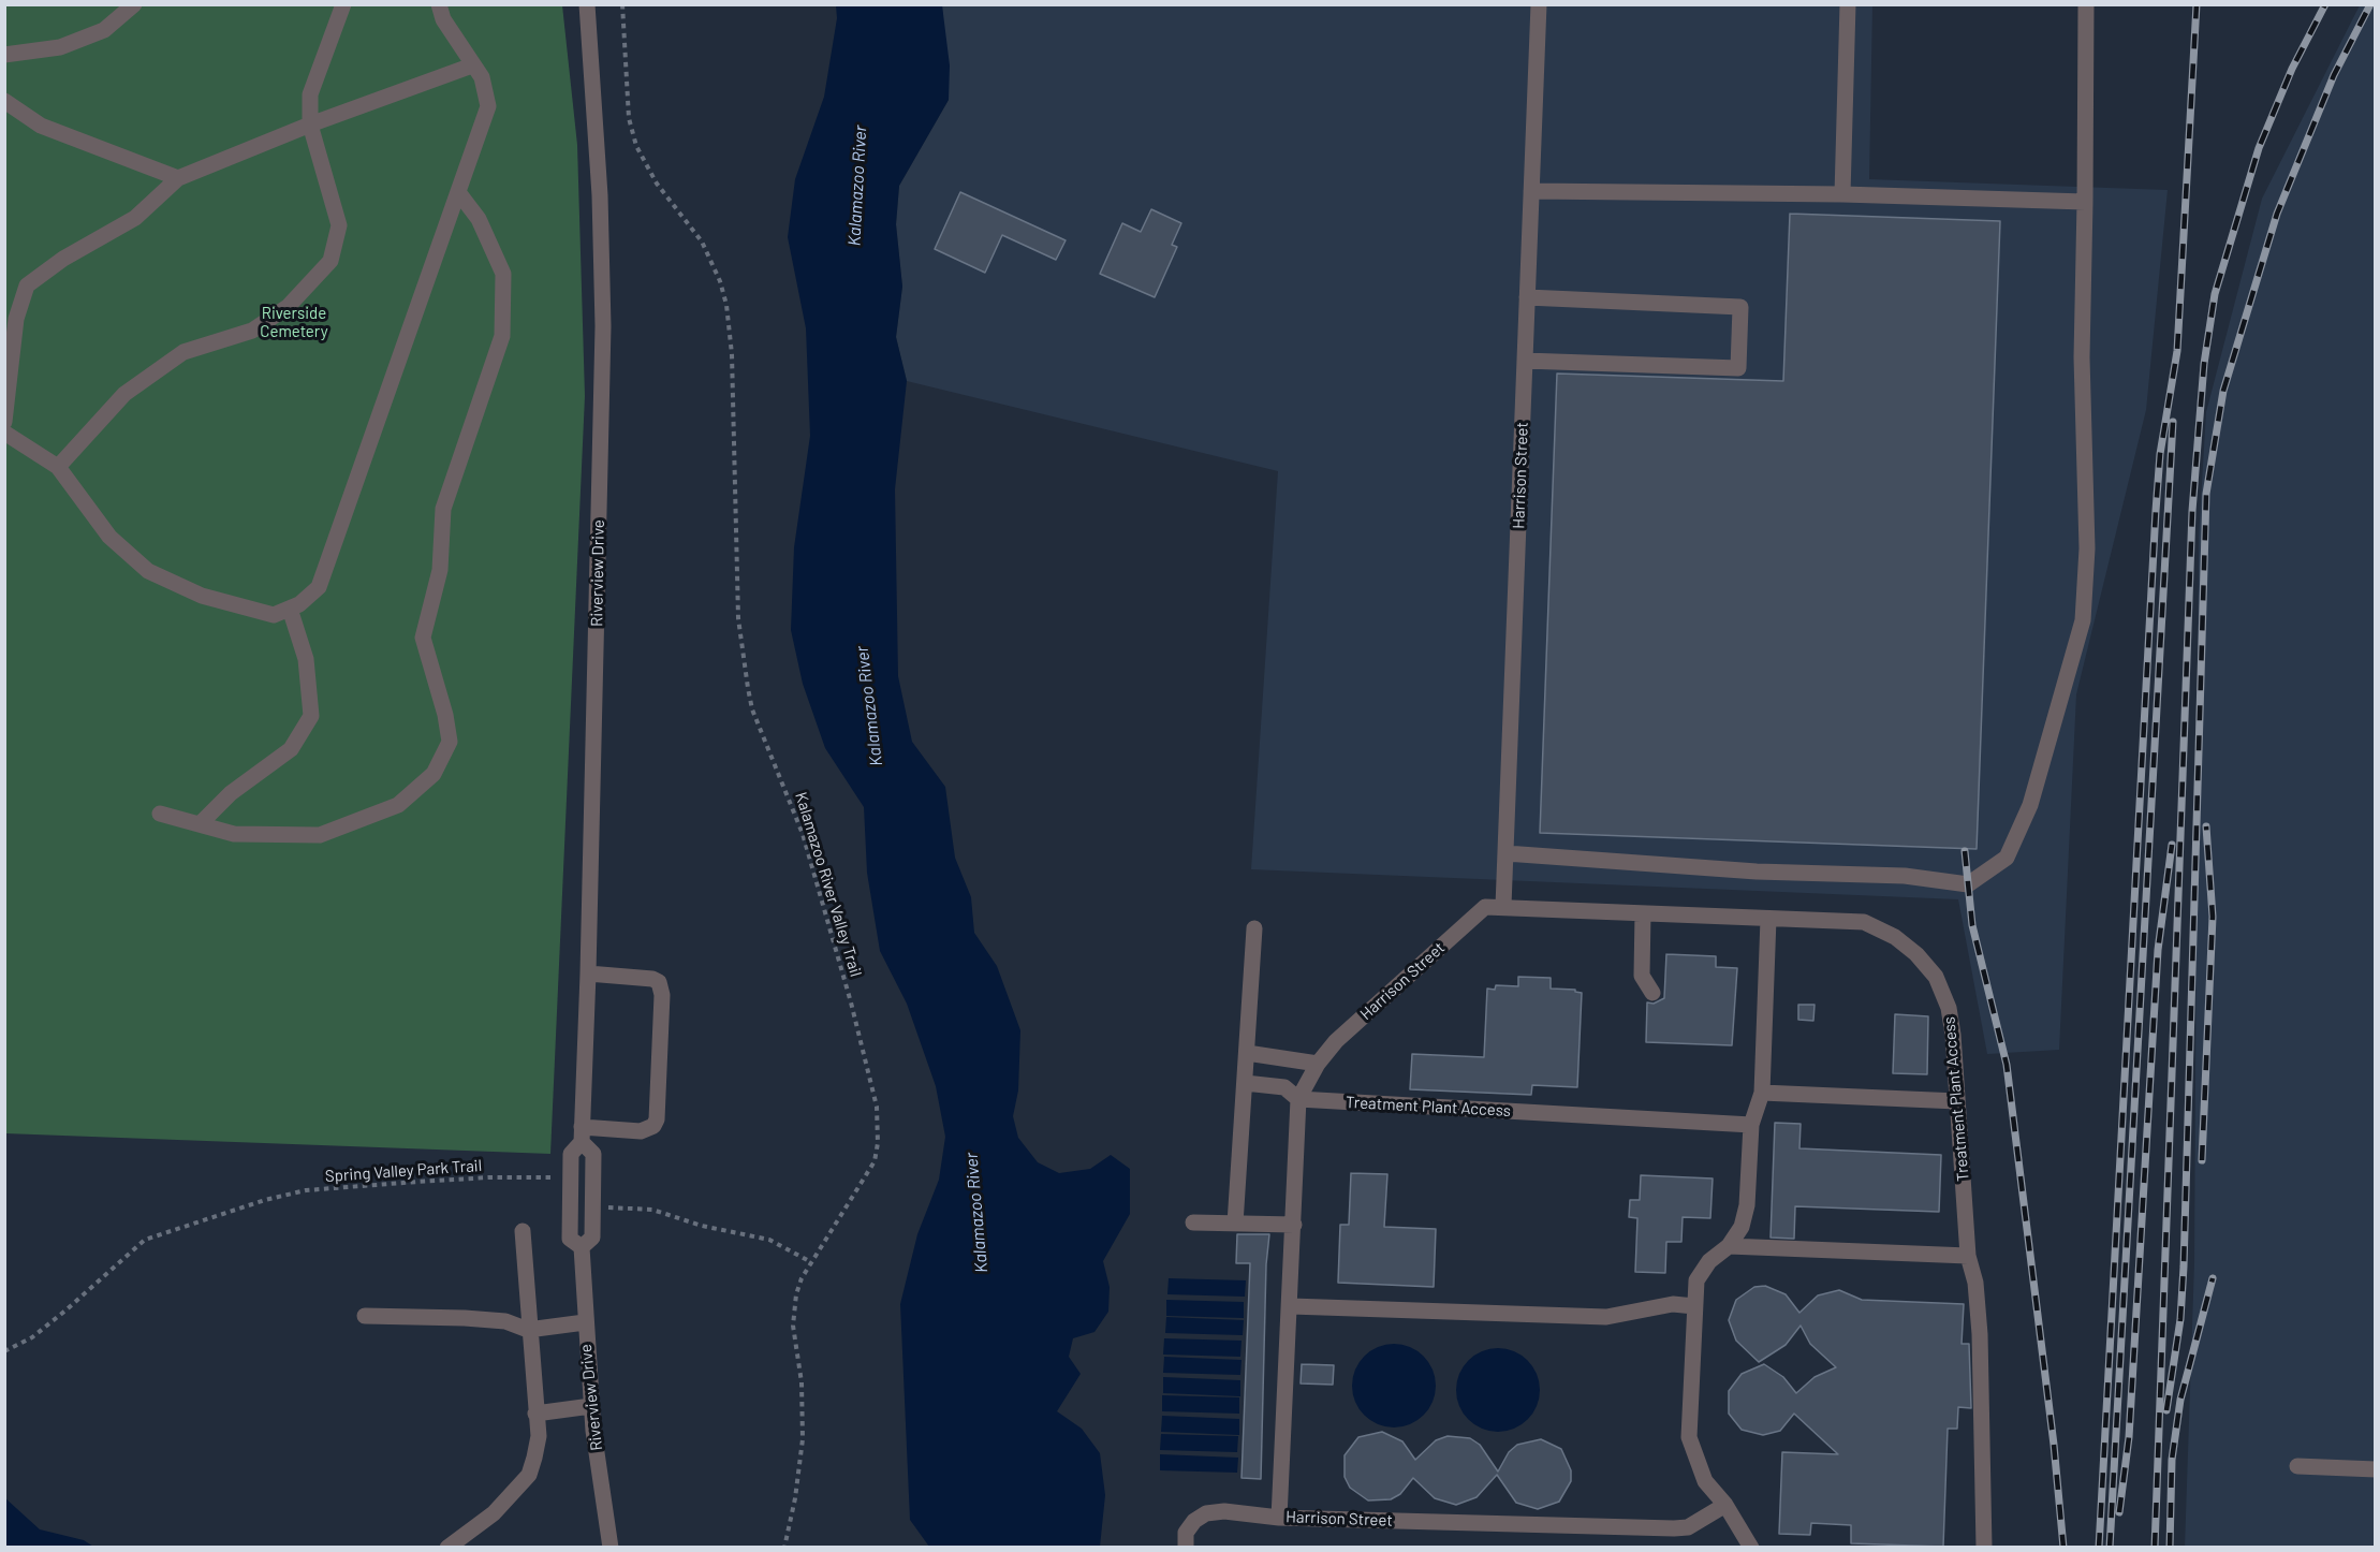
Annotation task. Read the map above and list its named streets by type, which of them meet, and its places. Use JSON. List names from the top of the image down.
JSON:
{
  "streets": {
    "street": ["Harrison Street", "Riverview Drive", "Treatment Plant Access"],
    "path": ["Kalamazoo River Valley Trail", "Spring Valley Park Trail"]
  },
  "crossings": [
    ["Harrison Street", "Treatment Plant Access"],
    ["Riverview Drive", "Spring Valley Park Trail"]
  ],
  "water": ["Kalamazoo River"],
  "parks": ["Riverside Cemetery"]
}
